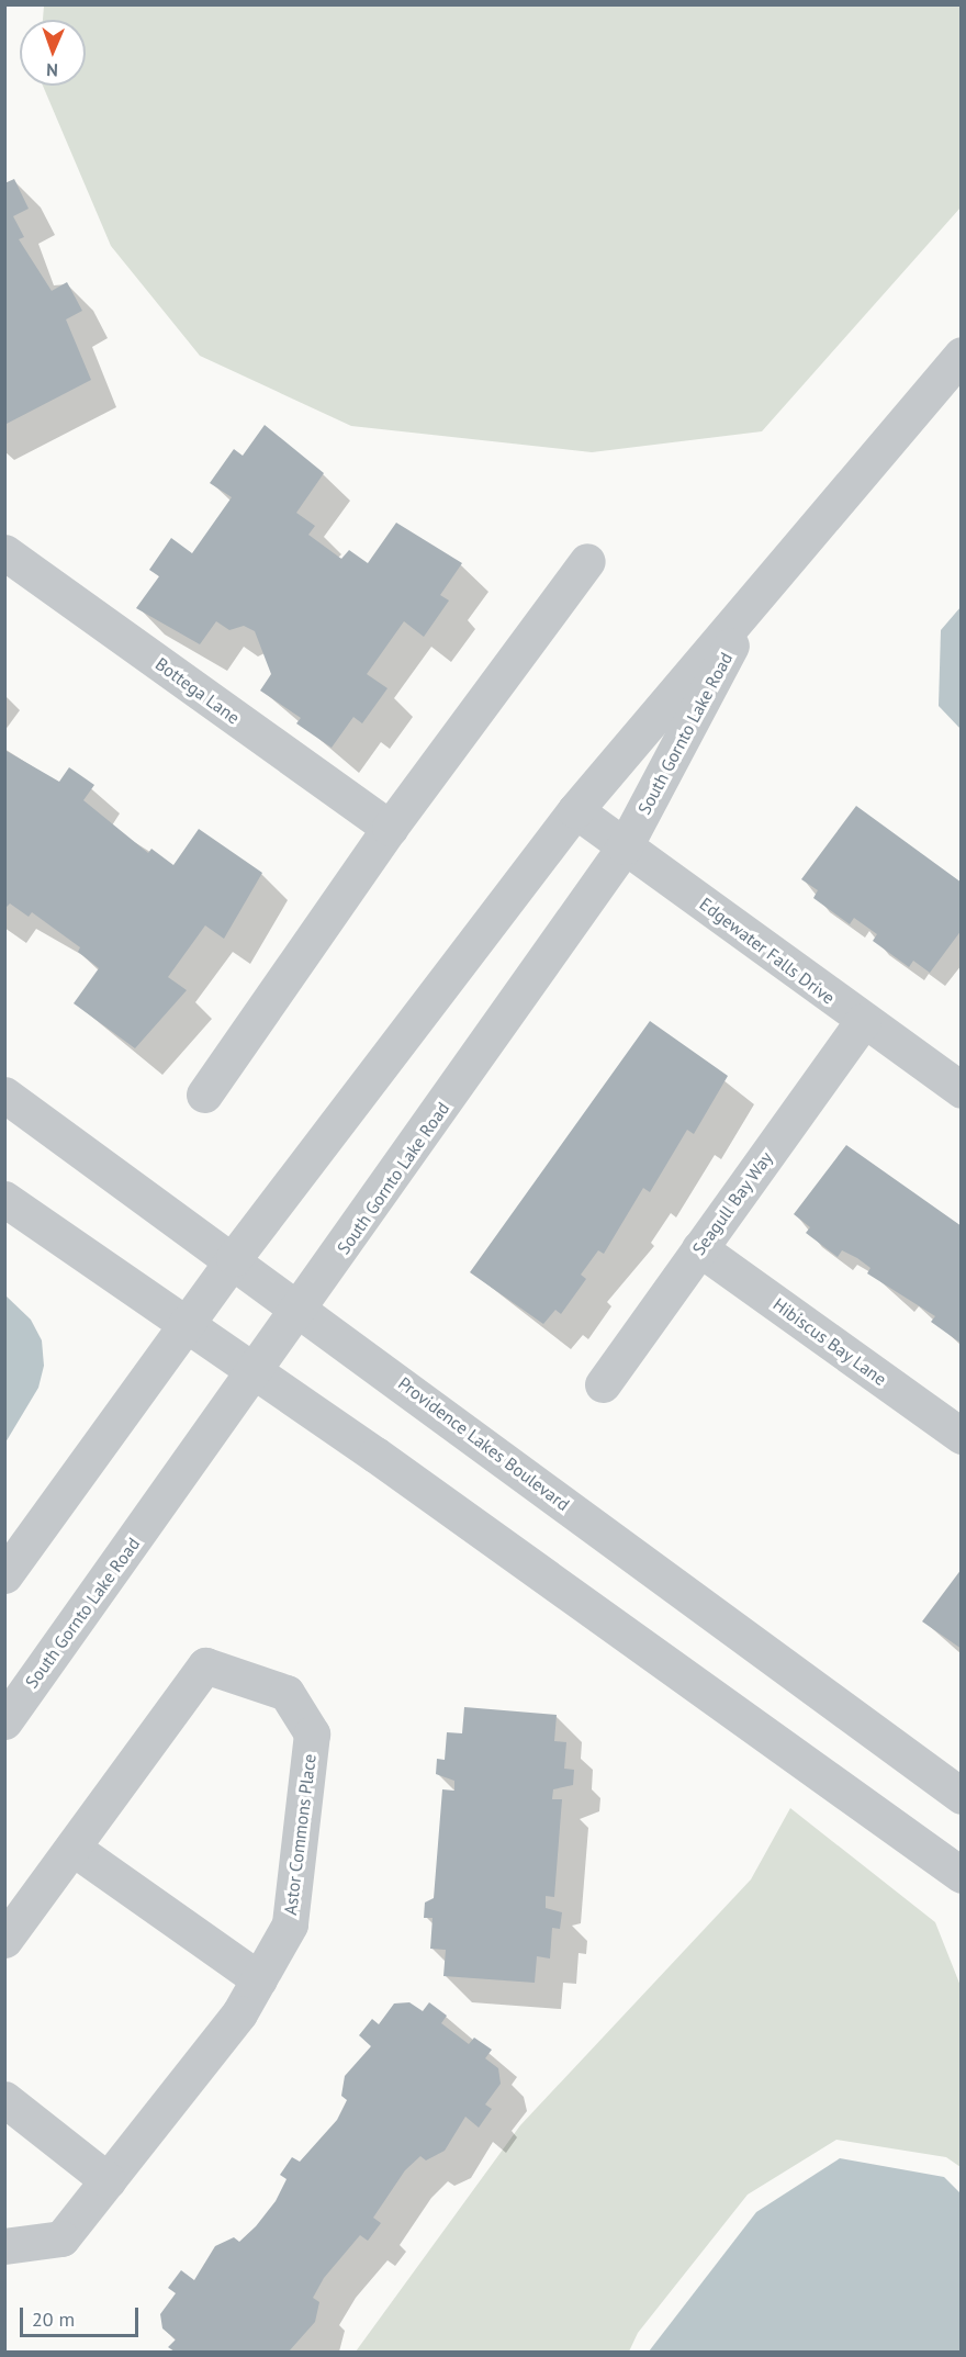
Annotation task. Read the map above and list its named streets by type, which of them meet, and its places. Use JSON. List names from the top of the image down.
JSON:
{
  "streets": {
    "street": [
      "Bottega Lane",
      "South Gornto Lake Road",
      "Edgewater Falls Drive",
      "Seagull Bay Way",
      "Hibiscus Bay Lane",
      "Providence Lakes Boulevard",
      "Astor Commons Place"
    ]
  },
  "crossings": [
    ["South Gornto Lake Road", "Edgewater Falls Drive"],
    ["South Gornto Lake Road", "Providence Lakes Boulevard"],
    ["Edgewater Falls Drive", "Seagull Bay Way"],
    ["Seagull Bay Way", "Hibiscus Bay Lane"]
  ],
  "scale_bar": "20 m",
  "north": "bottom"
}
